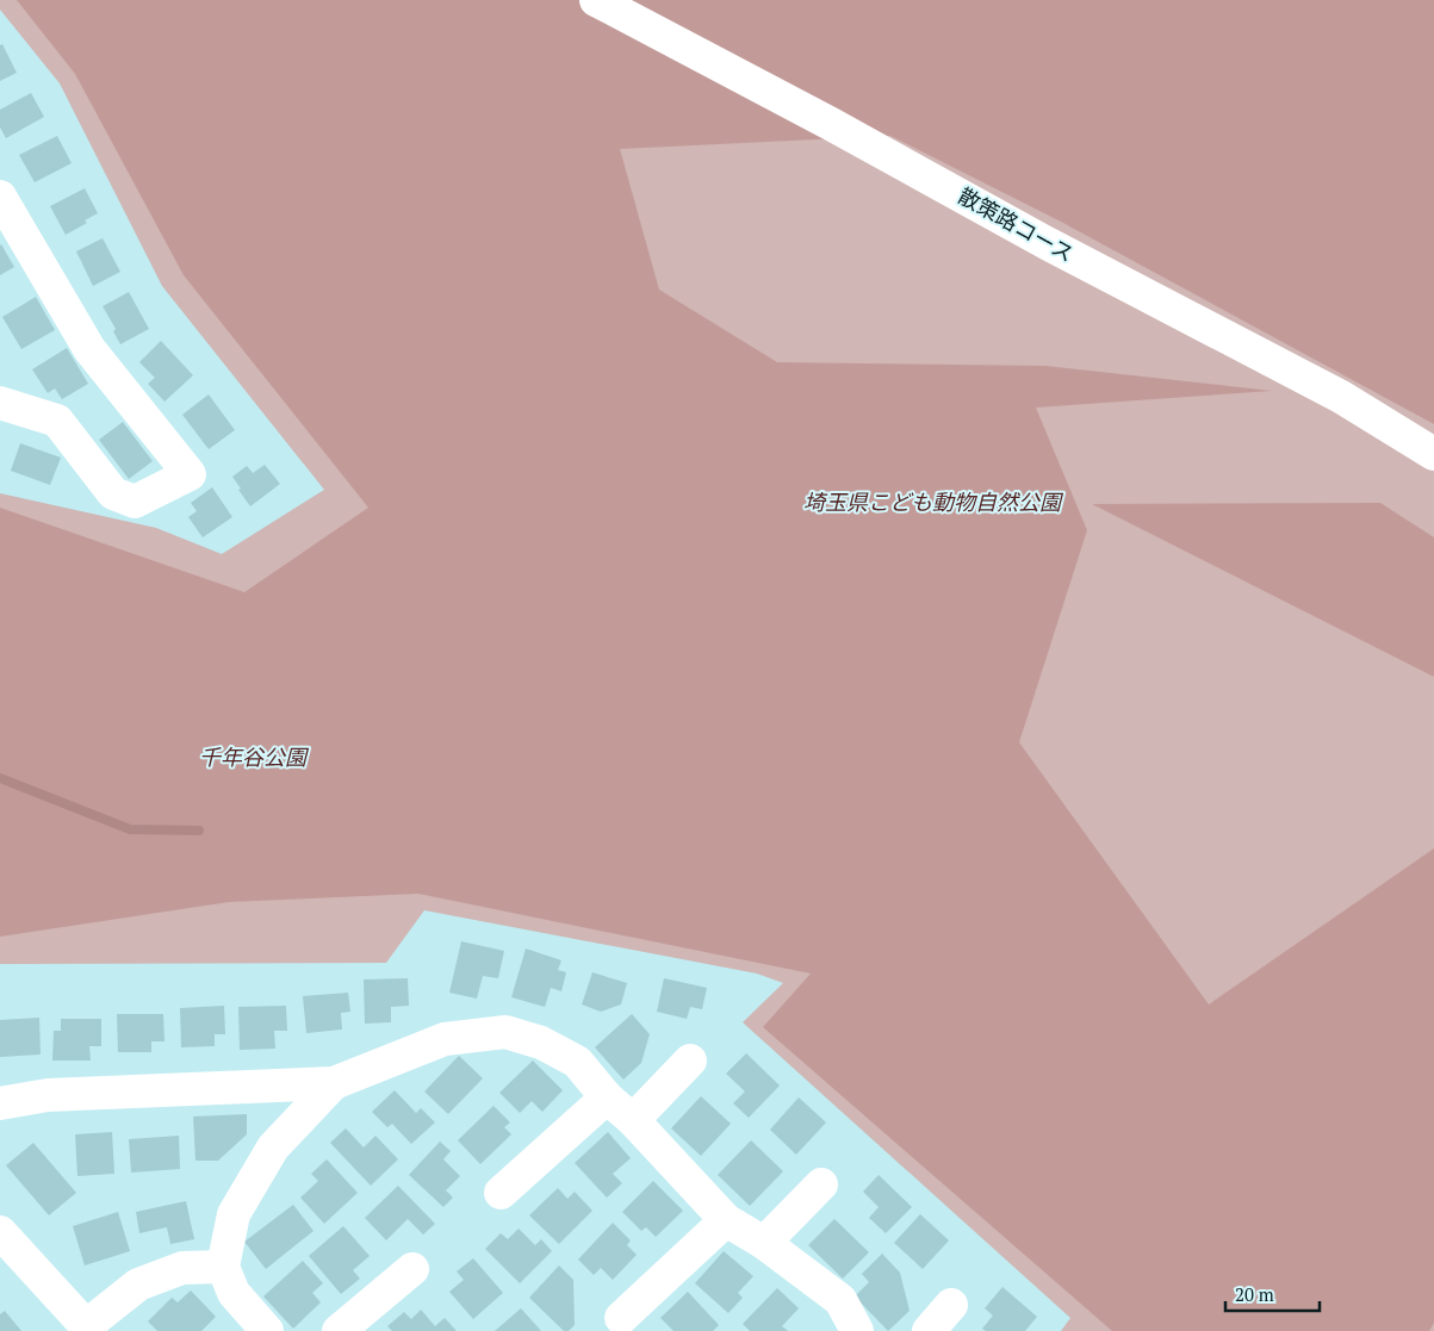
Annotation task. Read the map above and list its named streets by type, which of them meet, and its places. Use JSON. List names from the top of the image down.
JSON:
{
  "streets": {
    "street": ["散策路コース"]
  },
  "parks": ["埼玉県こども動物自然公園", "千年谷公園"],
  "scale_bar": "20 m"
}
